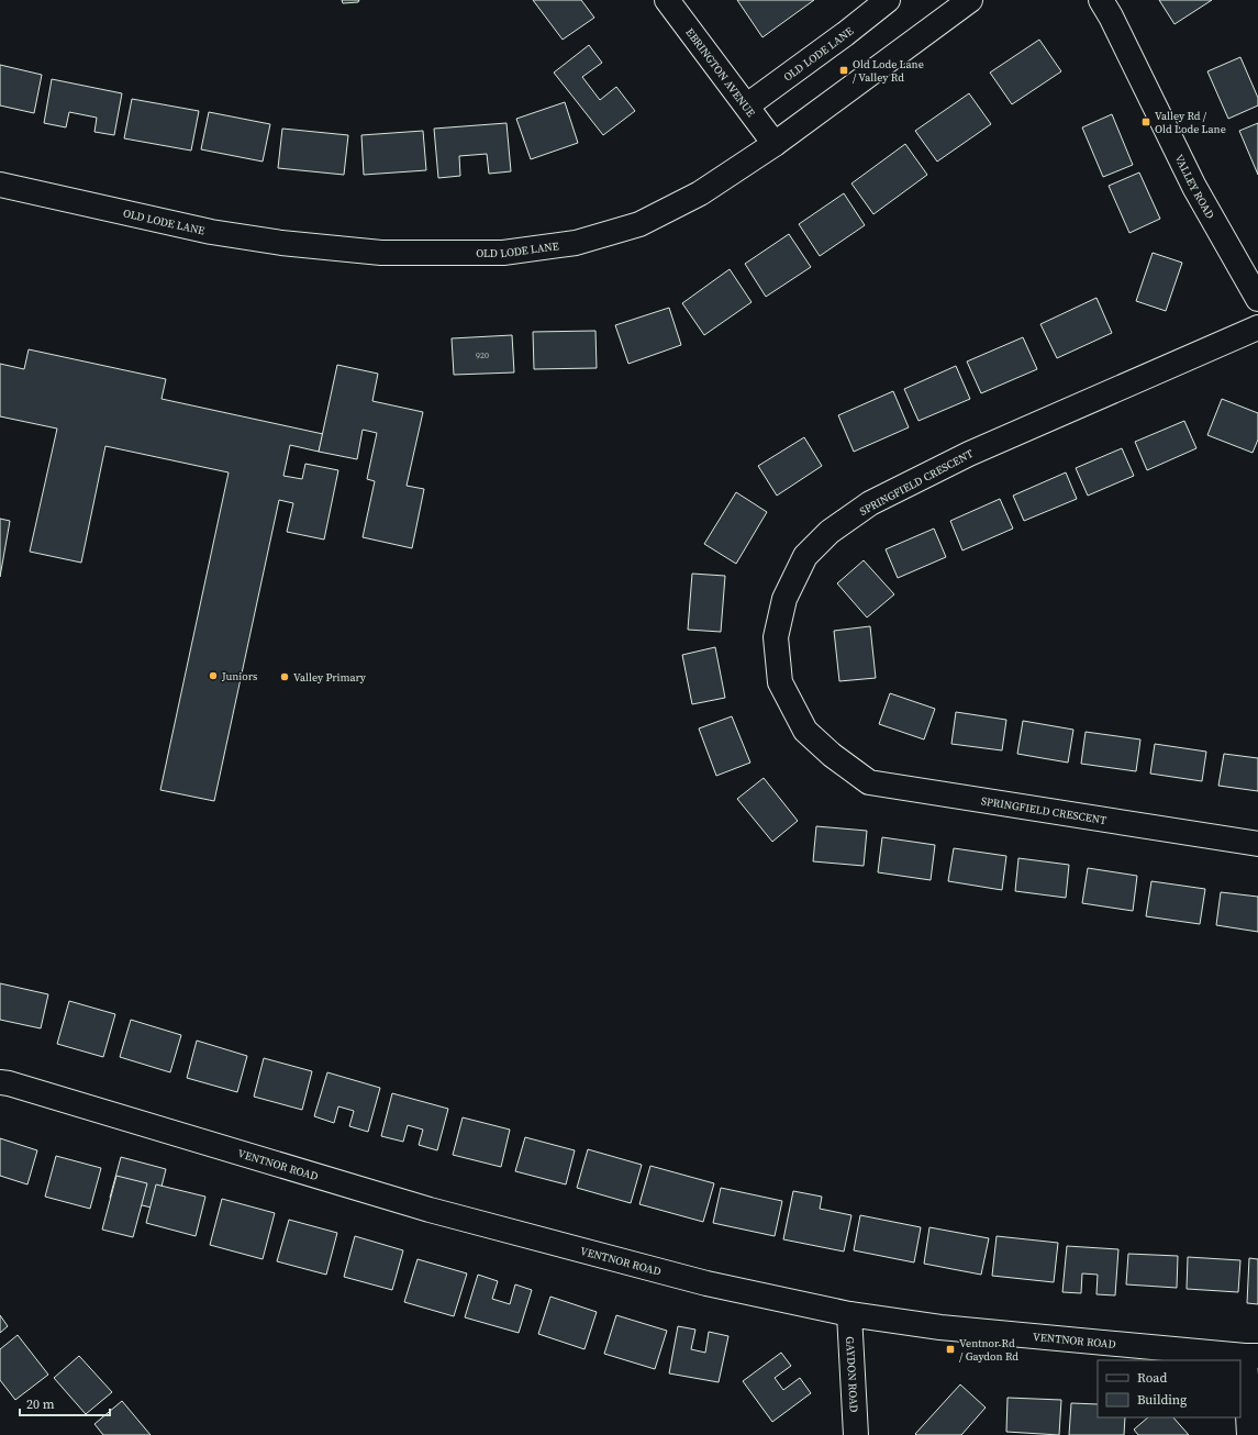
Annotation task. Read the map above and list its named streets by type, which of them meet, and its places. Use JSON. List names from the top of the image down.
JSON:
{
  "streets": {
    "street": [
      "OLD LODE LANE",
      "EBRINGTON AVENUE",
      "VALLEY ROAD",
      "SPRINGFIELD CRESCENT",
      "VENTNOR ROAD",
      "GAYDON ROAD"
    ]
  },
  "crossings": [
    ["OLD LODE LANE", "EBRINGTON AVENUE"],
    ["VENTNOR ROAD", "GAYDON ROAD"]
  ],
  "places": {
    "transit": ["Old Lode Lane / Valley Rd", "Valley Rd / Old Lode Lane", "Ventnor Rd / Gaydon Rd"],
    "other": ["Juniors", "Valley Primary"]
  },
  "house_numbers": ["920"],
  "legend": ["Road", "Building"],
  "scale_bar": "20 m"
}
